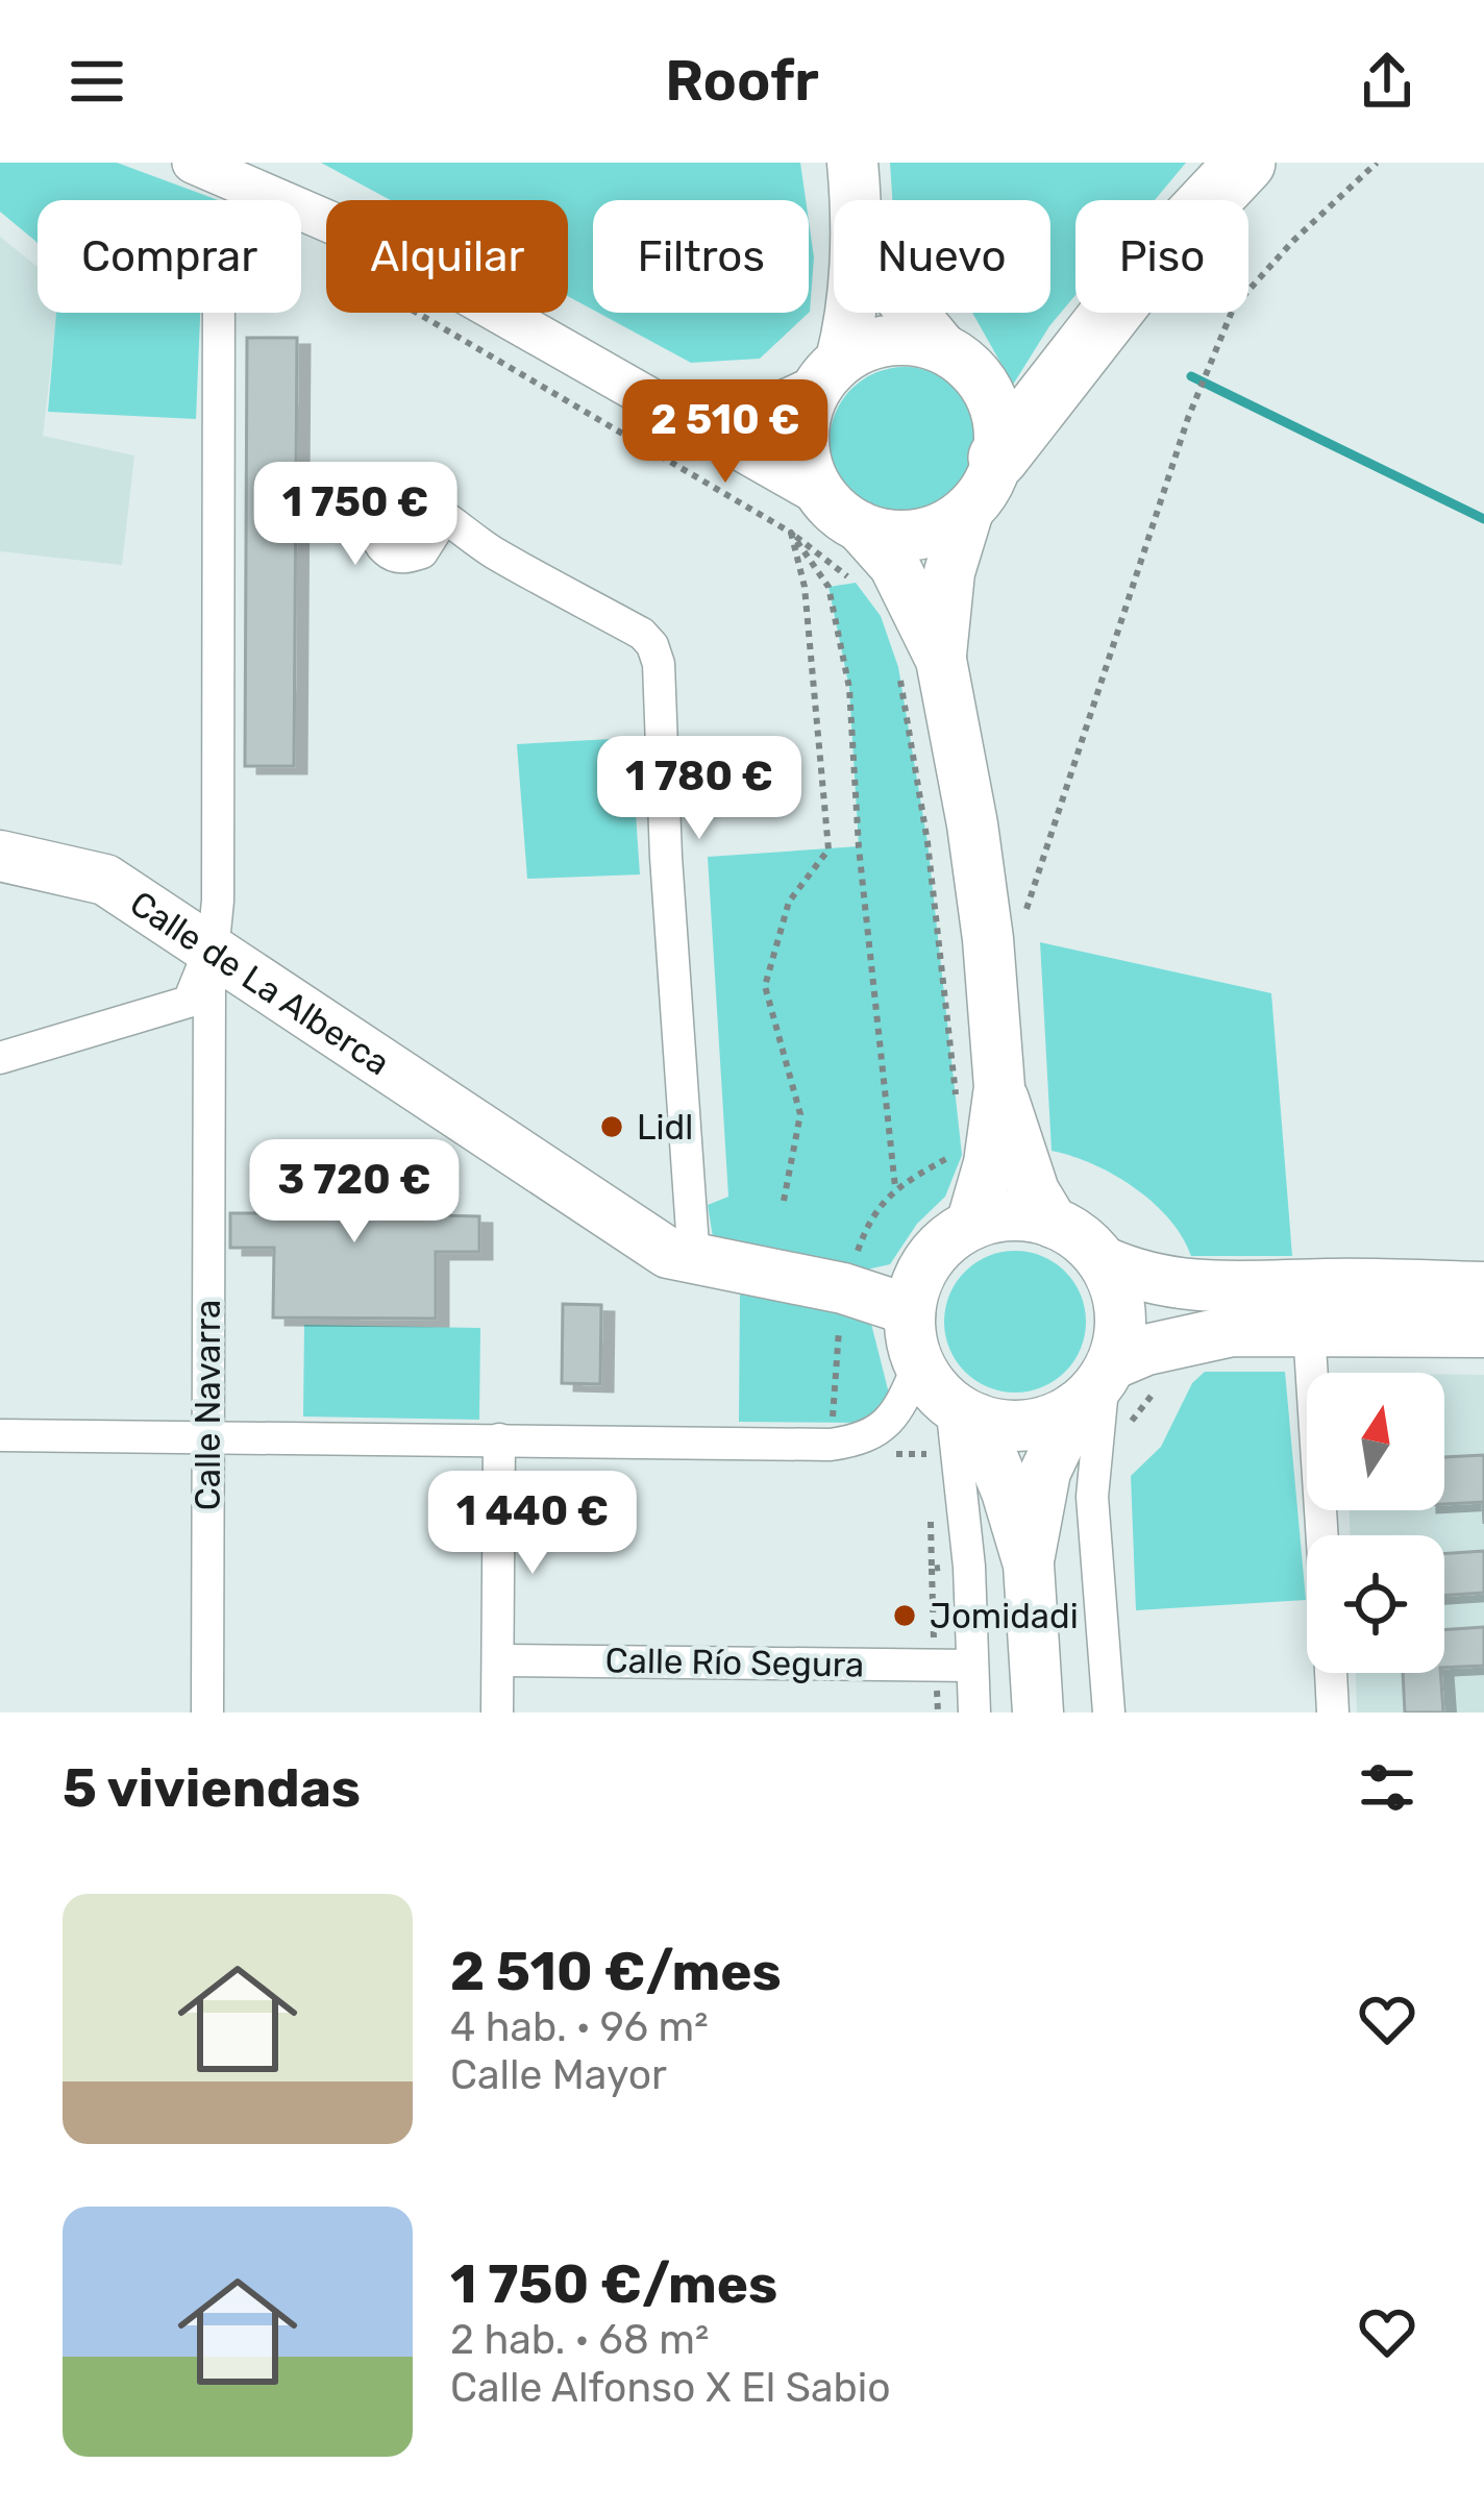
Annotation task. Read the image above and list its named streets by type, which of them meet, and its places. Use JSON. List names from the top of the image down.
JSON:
{
  "streets": {
    "main road": ["Calle de La Alberca"],
    "street": ["Calle Navarra", "Calle Río Segura"]
  },
  "crossings": [
    ["Calle de La Alberca", "Calle Navarra"]
  ],
  "places": ["Lidl", "Jomidadi"],
  "north": "top",
  "page": {
    "header": "Roofr",
    "chip": [
      "Comprar",
      "Alquilar",
      "Filtros",
      "Nuevo",
      "Piso"
    ],
    "price": [
      "2 510 €",
      "1 750 €",
      "1 780 €",
      "3 720 €",
      "1 440 €"
    ],
    "heading": "5 viviendas",
    "list": [
      {
        "name": "2 510 €/mes",
        "note": "4 hab. · 96 m² · Calle Mayor"
      },
      {
        "name": "1 750 €/mes",
        "note": "2 hab. · 68 m² · Calle Alfonso X El Sabio"
      }
    ]
  }
}
